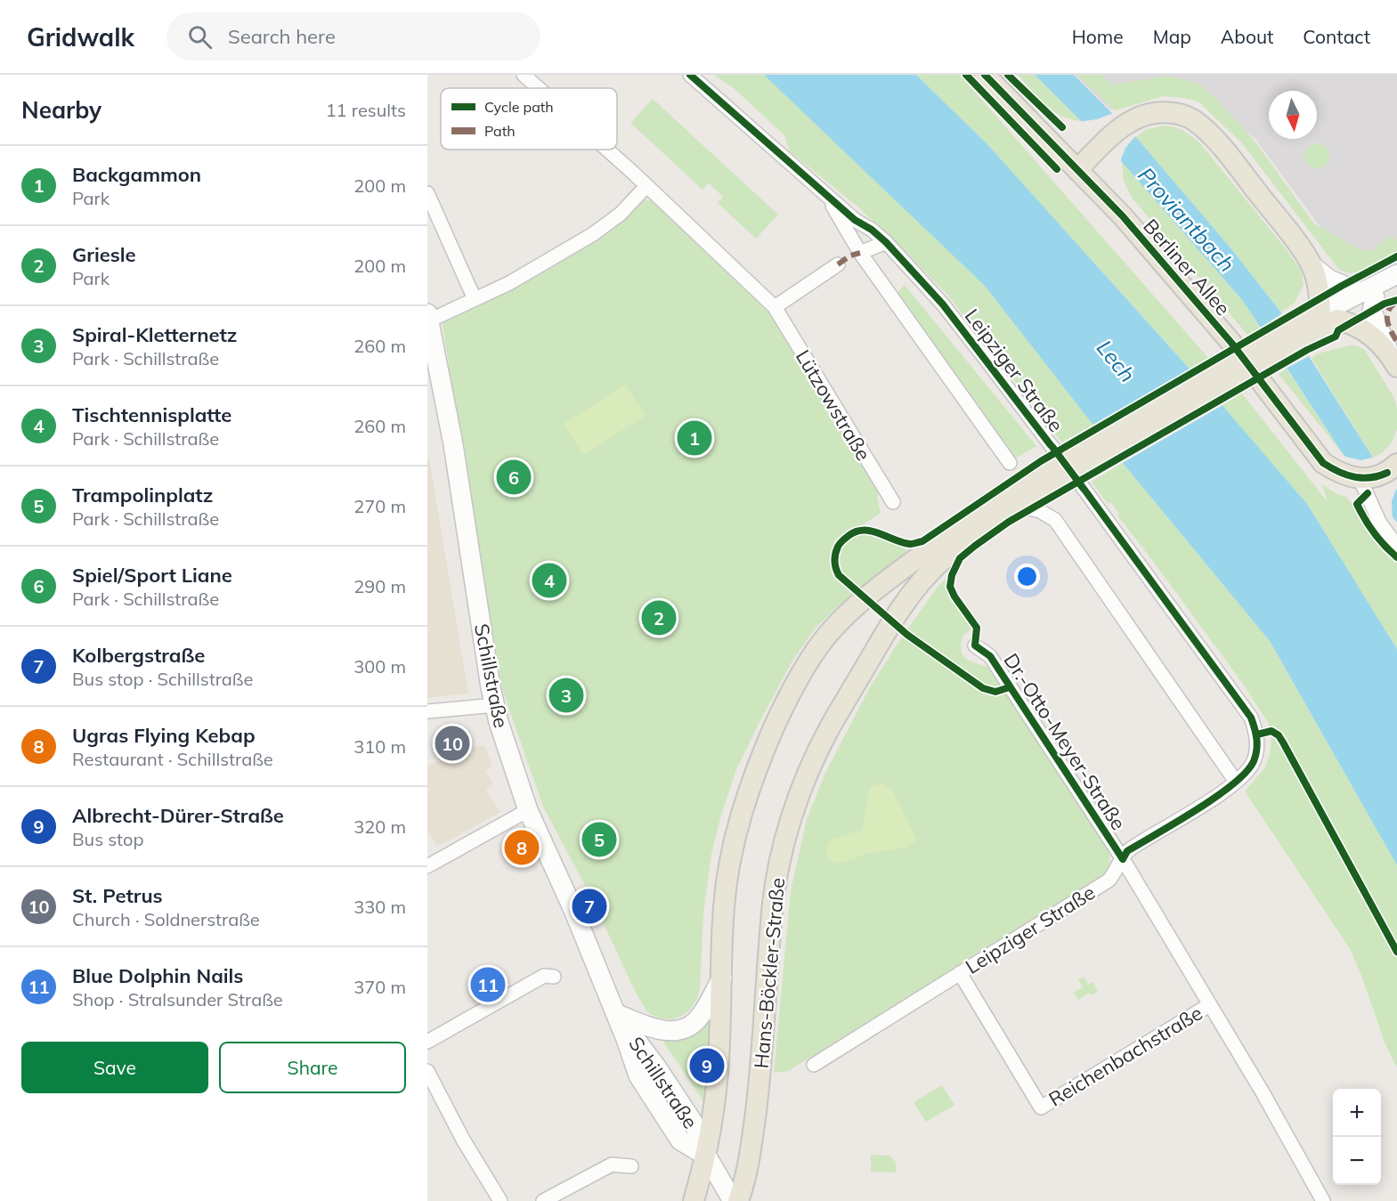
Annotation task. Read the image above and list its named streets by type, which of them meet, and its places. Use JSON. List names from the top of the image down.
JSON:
{
  "streets": {
    "main road": ["Berliner Allee", "Hans-Böckler-Straße"],
    "street": [
      "Leipziger Straße",
      "Lützowstraße",
      "Schillstraße",
      "Dr.-Otto-Meyer-Straße",
      "Reichenbachstraße"
    ]
  },
  "crossings": [
    ["Leipziger Straße", "Dr.-Otto-Meyer-Straße"],
    ["Leipziger Straße", "Reichenbachstraße"],
    ["Dr.-Otto-Meyer-Straße", "Reichenbachstraße"]
  ],
  "water": ["Proviantbach", "Lech"],
  "legend": ["Cycle path", "Path"],
  "north": "bottom",
  "page": {
    "header": "Gridwalk",
    "search": "Search here",
    "nav": [
      "Home",
      "Map",
      "About",
      "Contact"
    ],
    "heading": ["Nearby", "11 results"],
    "list": [
      {
        "mark": "1",
        "name": "Backgammon",
        "note": "Park",
        "value": "200 m"
      },
      {
        "mark": "2",
        "name": "Griesle",
        "note": "Park",
        "value": "200 m"
      },
      {
        "mark": "3",
        "name": "Spiral-Kletternetz",
        "note": "Park · Schillstraße",
        "value": "260 m"
      },
      {
        "mark": "4",
        "name": "Tischtennisplatte",
        "note": "Park · Schillstraße",
        "value": "260 m"
      },
      {
        "mark": "5",
        "name": "Trampolinplatz",
        "note": "Park · Schillstraße",
        "value": "270 m"
      },
      {
        "mark": "6",
        "name": "Spiel/Sport Liane",
        "note": "Park · Schillstraße",
        "value": "290 m"
      },
      {
        "mark": "7",
        "name": "Kolbergstraße",
        "note": "Bus stop · Schillstraße",
        "value": "300 m"
      },
      {
        "mark": "8",
        "name": "Ugras Flying Kebap",
        "note": "Restaurant · Schillstraße",
        "value": "310 m"
      },
      {
        "mark": "9",
        "name": "Albrecht-Dürer-Straße",
        "note": "Bus stop",
        "value": "320 m"
      },
      {
        "mark": "10",
        "name": "St. Petrus",
        "note": "Church · Soldnerstraße",
        "value": "330 m"
      },
      {
        "mark": "11",
        "name": "Blue Dolphin Nails",
        "note": "Shop · Stralsunder Straße",
        "value": "370 m"
      }
    ],
    "pins": [
      "1",
      "6",
      "4",
      "2",
      "3",
      "10",
      "5",
      "8",
      "7",
      "11",
      "9"
    ],
    "buttons": ["Save", "Share"],
    "map_buttons": ["+", "−"]
  }
}
